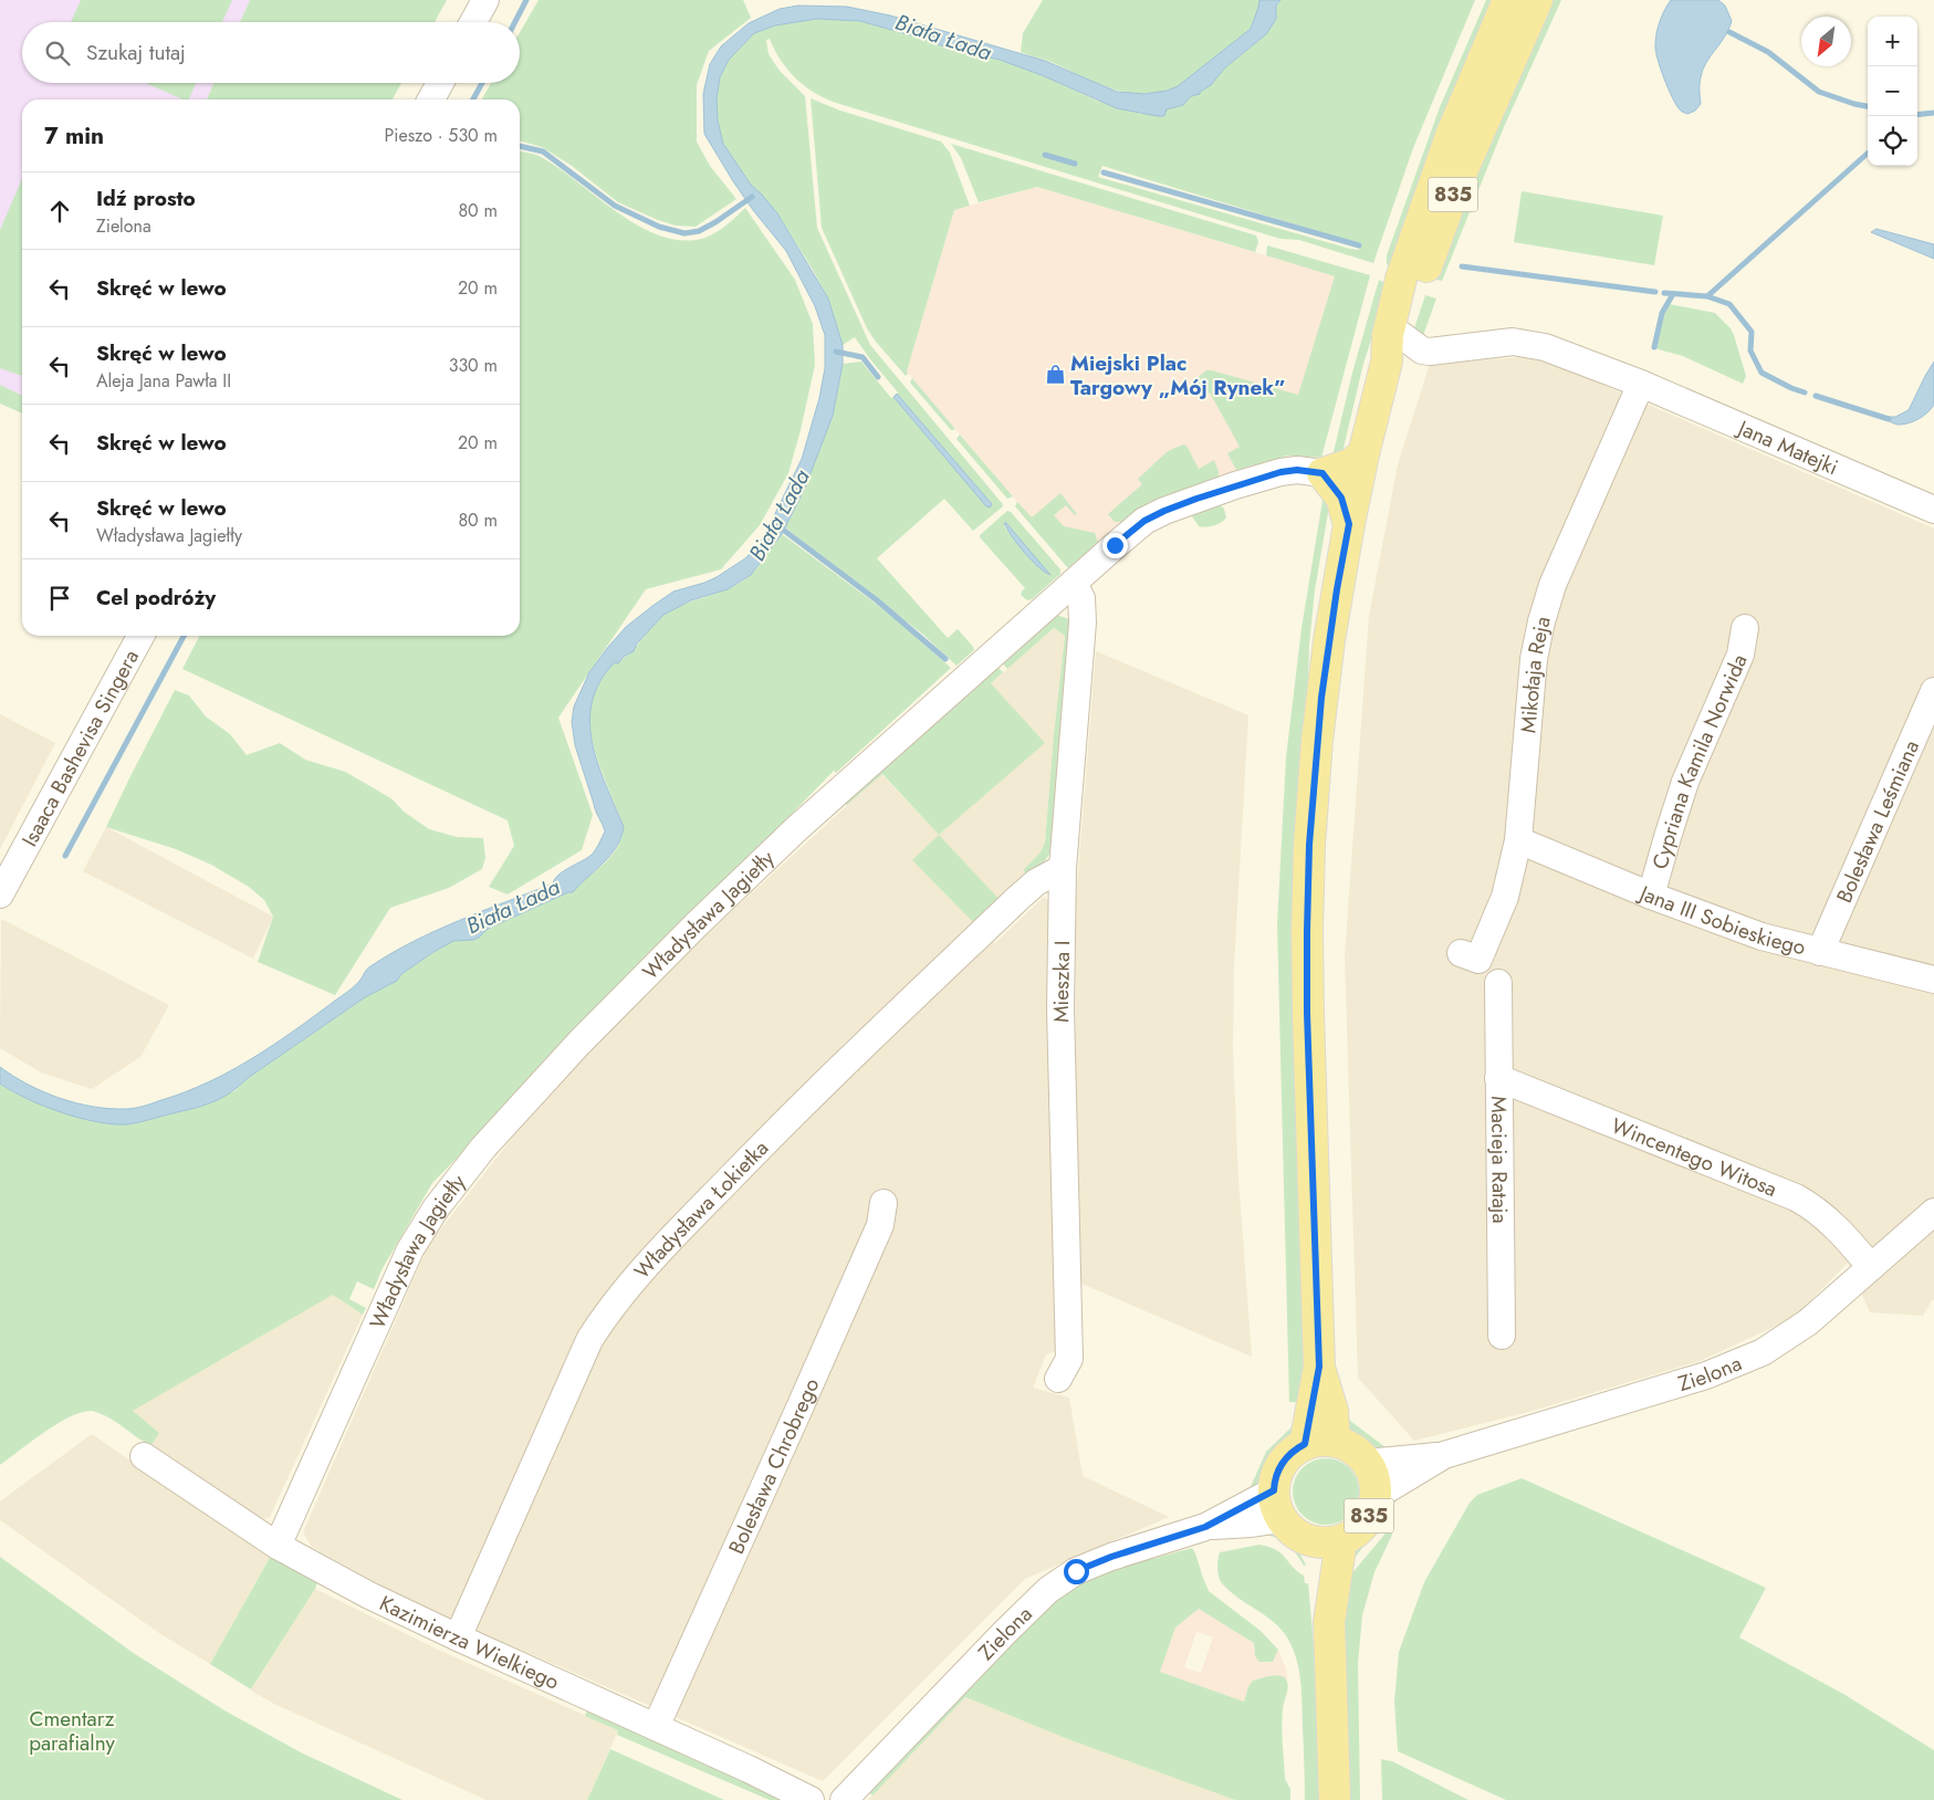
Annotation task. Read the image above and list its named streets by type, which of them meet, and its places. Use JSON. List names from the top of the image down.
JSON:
{
  "streets": {
    "main road": ["835"],
    "street": [
      "Jana Matejki",
      "Mikołaja Reja",
      "Isaaca Bashevisa Singera",
      "Cypriana Kamila Norwida",
      "Bolesława Leśmiana",
      "Władysława Jagiełły",
      "Jana III Sobieskiego",
      "Mieszka I",
      "Wincentego Witosa",
      "Macieja Rataja",
      "Władysława Łokietka",
      "Zielona",
      "Bolesława Chrobrego",
      "Kazimierza Wielkiego"
    ]
  },
  "crossings": [
    ["835", "Jana Matejki"],
    ["835", "Zielona"],
    ["Jana Matejki", "Mikołaja Reja"],
    ["Mikołaja Reja", "Jana III Sobieskiego"],
    ["Cypriana Kamila Norwida", "Jana III Sobieskiego"],
    ["Bolesława Leśmiana", "Jana III Sobieskiego"],
    ["Władysława Jagiełły", "Mieszka I"],
    ["Władysława Jagiełły", "Kazimierza Wielkiego"],
    ["Mieszka I", "Władysława Łokietka"],
    ["Wincentego Witosa", "Macieja Rataja"],
    ["Wincentego Witosa", "Zielona"],
    ["Władysława Łokietka", "Kazimierza Wielkiego"],
    ["Bolesława Chrobrego", "Kazimierza Wielkiego"]
  ],
  "water": ["Biała Łada"],
  "parks": ["Cmentarz parafialny"],
  "places": {
    "shop": ["Miejski Plac Targowy „Mój Rynek”"]
  },
  "north": "bottom left",
  "page": {
    "map_buttons": ["+", "−"],
    "search": "Szukaj tutaj",
    "heading": ["7 min", "Pieszo · 530 m"],
    "list": [
      ["Idź prosto", "Zielona", "80 m"],
      ["Skręć w lewo", "20 m"],
      ["Skręć w lewo", "Aleja Jana Pawła II", "330 m"],
      ["Skręć w lewo", "20 m"],
      ["Skręć w lewo", "Władysława Jagiełły", "80 m"],
      "Cel podróży"
    ]
  }
}
